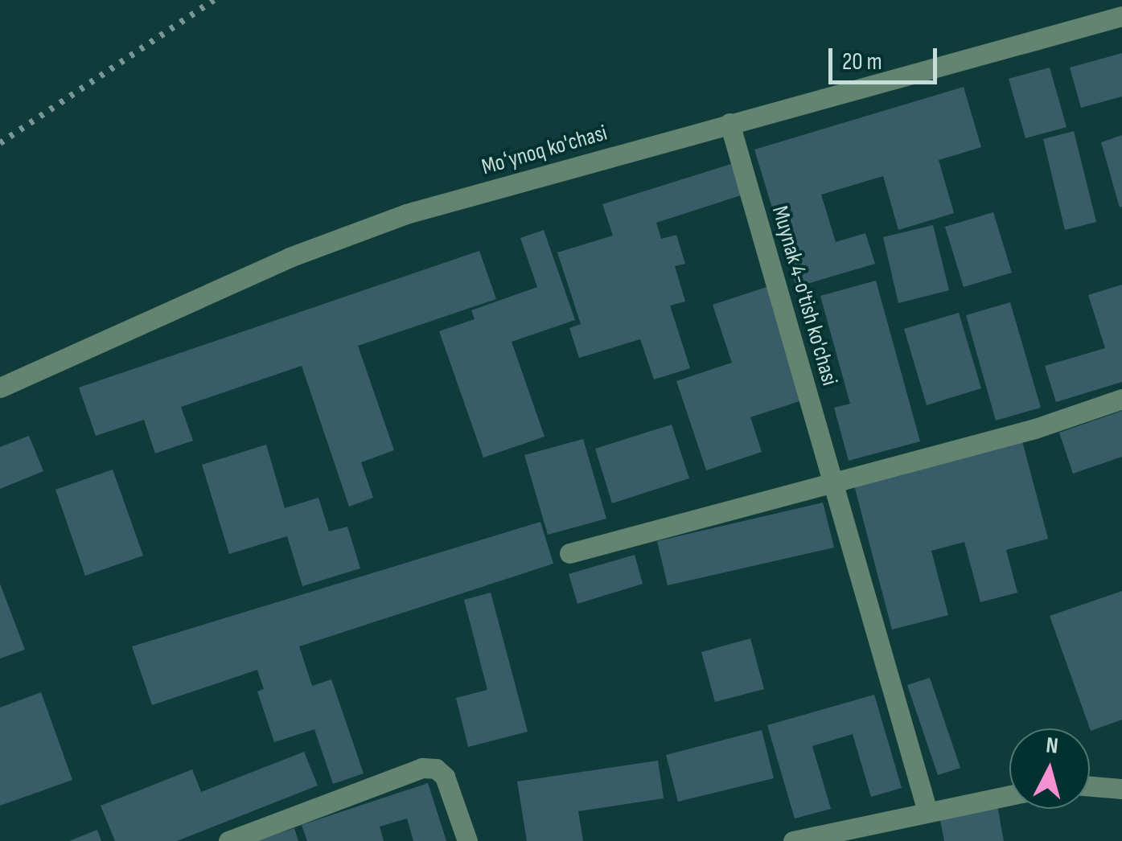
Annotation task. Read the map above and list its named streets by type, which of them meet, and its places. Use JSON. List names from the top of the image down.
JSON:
{
  "streets": {
    "street": ["Moʻynoq ko'chasi", "Muynak 4-o'tish ko'chasi"]
  },
  "crossings": [
    ["Moʻynoq ko'chasi", "Muynak 4-o'tish ko'chasi"]
  ],
  "scale_bar": "20 m",
  "north": "top"
}
